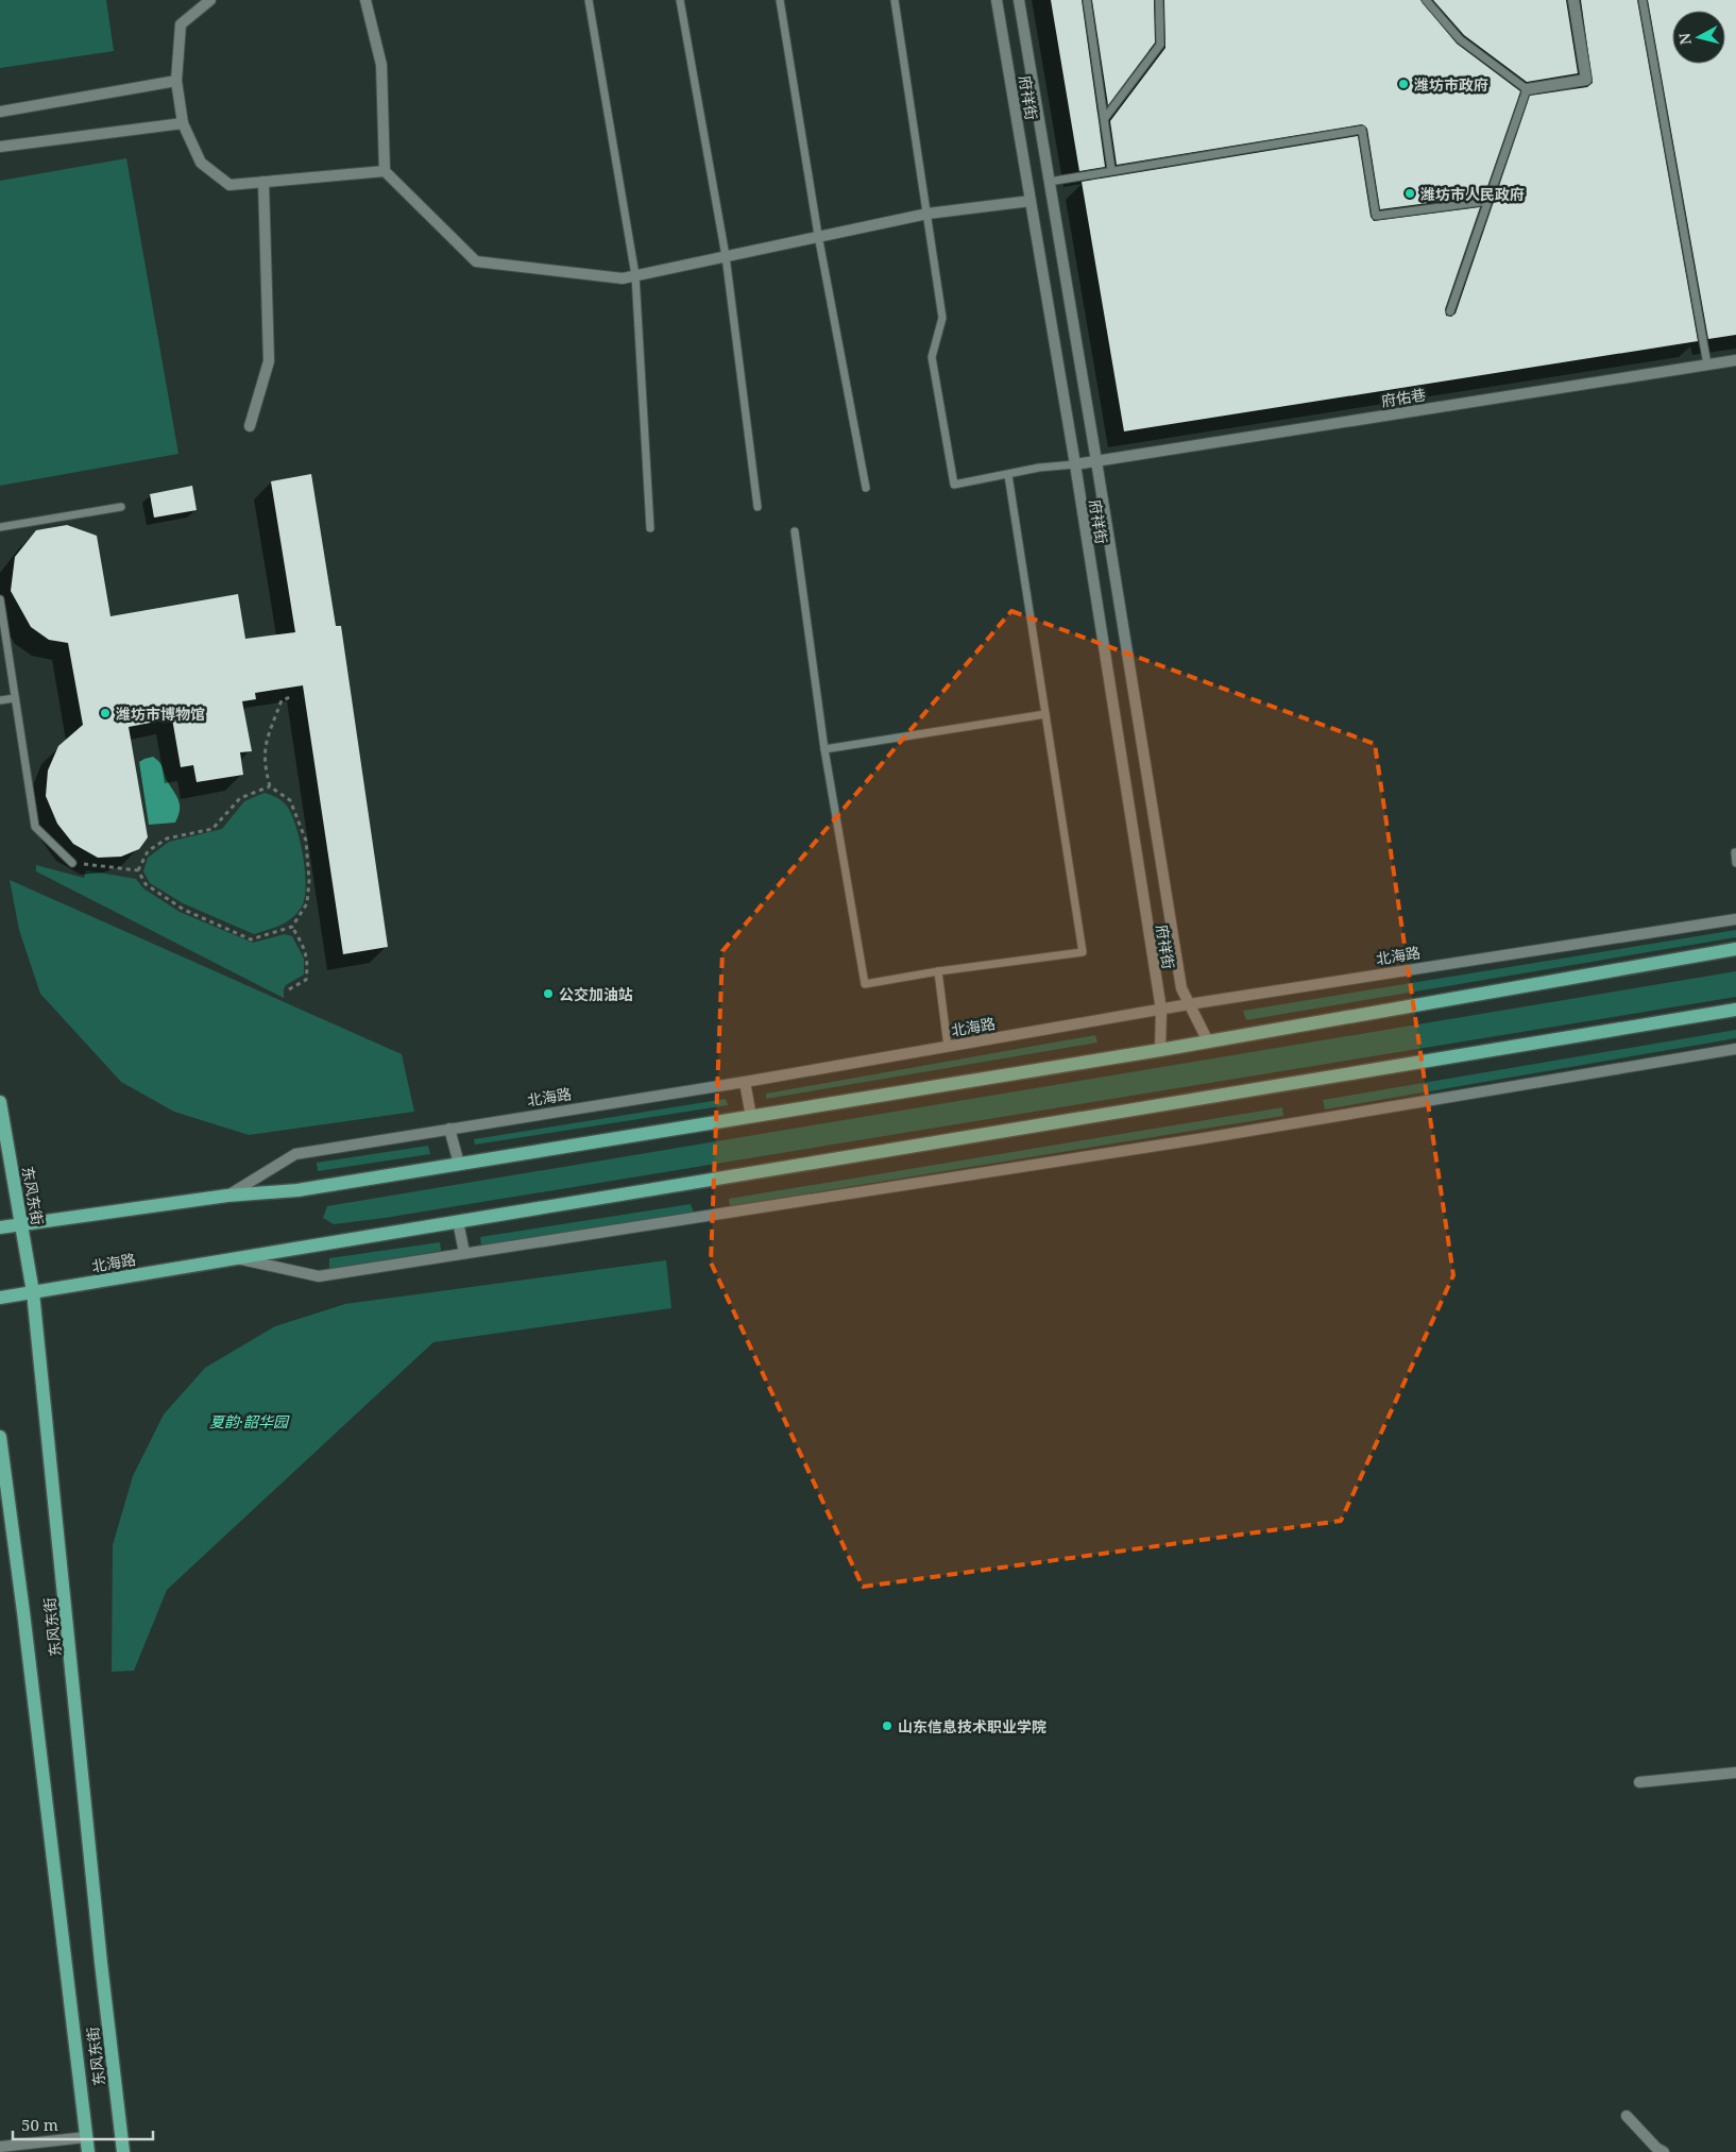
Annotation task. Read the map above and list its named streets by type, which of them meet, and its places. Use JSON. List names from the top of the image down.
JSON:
{
  "streets": {
    "main road": ["北海路", "东风东街"],
    "street": ["府祥街", "府佑巷"]
  },
  "crossings": [
    ["府祥街", "府佑巷"],
    ["府祥街", "北海路"],
    ["北海路", "东风东街"]
  ],
  "parks": ["夏韵·韶华园"],
  "places": [
    "潍坊市政府",
    "潍坊市人民政府",
    "潍坊市博物馆",
    "公交加油站",
    "山东信息技术职业学院"
  ],
  "scale_bar": "50 m",
  "north": "left"
}
